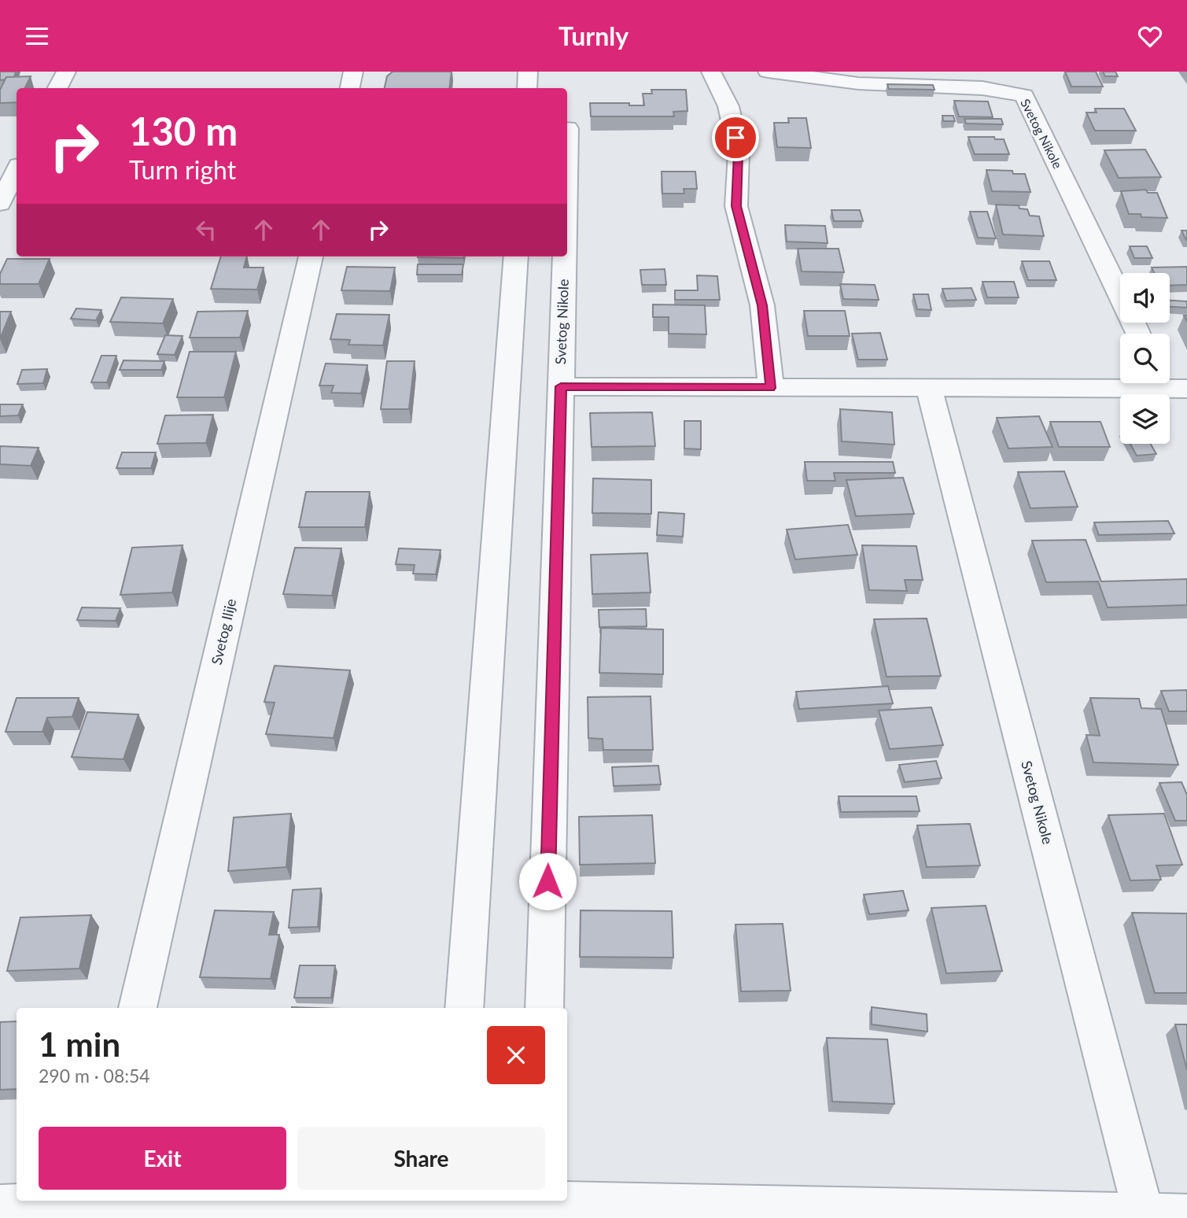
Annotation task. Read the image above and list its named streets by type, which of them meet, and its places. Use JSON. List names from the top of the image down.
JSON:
{
  "streets": {
    "street": ["Svetog Nikole", "Svetog Ilije"]
  },
  "page": {
    "header": "Turnly",
    "turn": ["130 m", "Turn right"],
    "heading": ["1 min", "290 m · 08:54"],
    "buttons": ["Exit", "Share"]
  }
}
